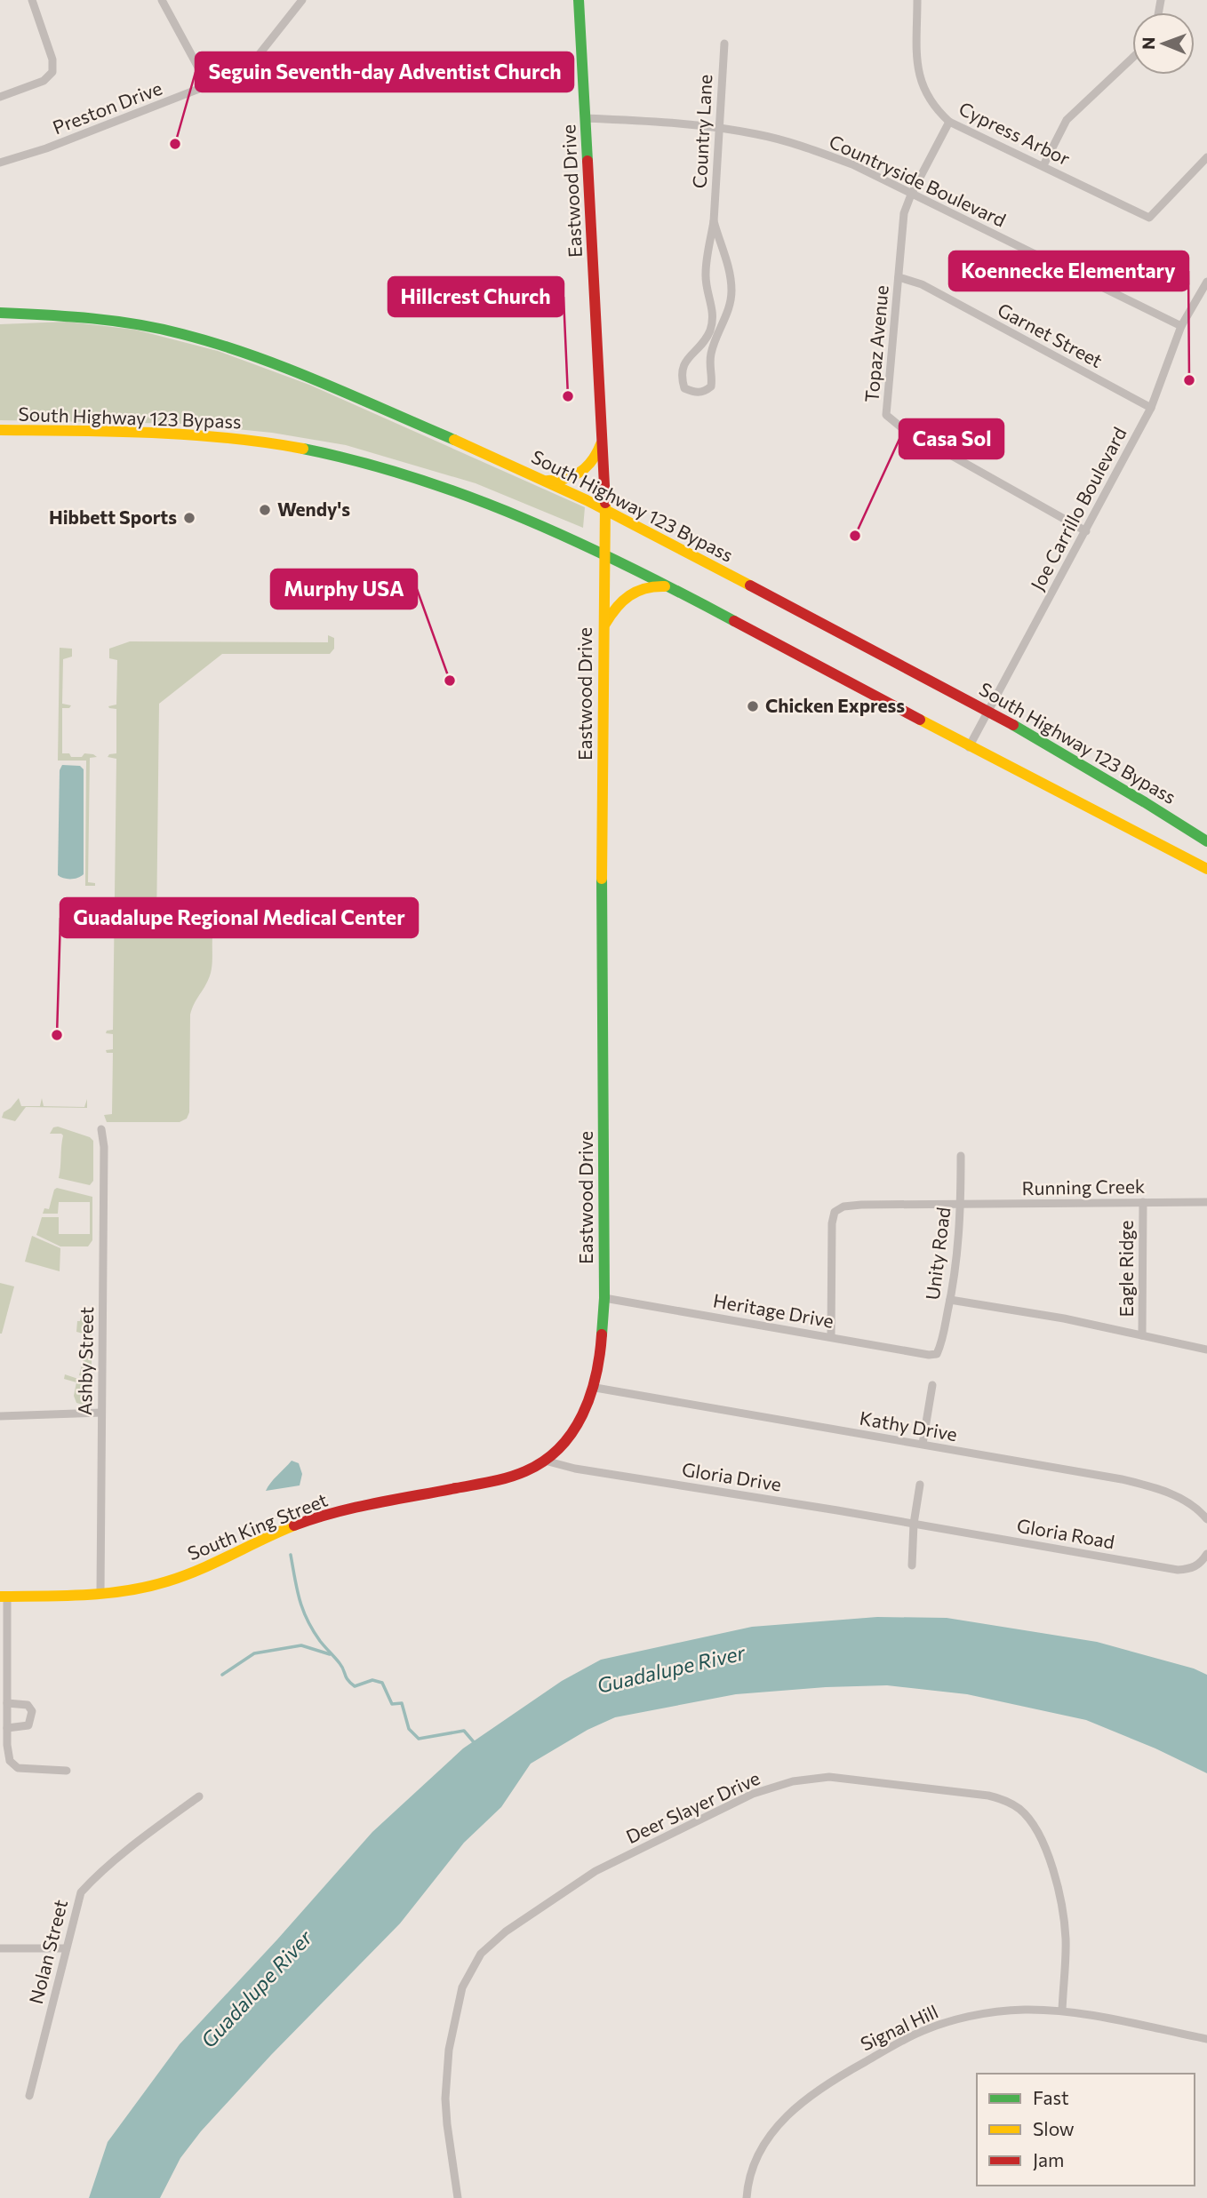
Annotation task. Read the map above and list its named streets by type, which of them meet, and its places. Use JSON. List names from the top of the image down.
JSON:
{
  "streets": {
    "main road": ["Eastwood Drive", "South Highway 123 Bypass", "South King Street"],
    "street": [
      "Preston Drive",
      "Country Lane",
      "Cypress Arbor",
      "Countryside Boulevard",
      "Garnet Street",
      "Topaz Avenue",
      "Joe Carrillo Boulevard",
      "Running Creek",
      "Unity Road",
      "Eagle Ridge",
      "Heritage Drive",
      "Ashby Street",
      "Kathy Drive",
      "Gloria Drive",
      "Gloria Road",
      "Deer Slayer Drive",
      "Nolan Street",
      "Signal Hill"
    ]
  },
  "crossings": [
    ["Country Lane", "Countryside Boulevard"],
    ["Cypress Arbor", "Topaz Avenue"],
    ["Countryside Boulevard", "Eastwood Drive"],
    ["Countryside Boulevard", "Topaz Avenue"],
    ["Countryside Boulevard", "Joe Carrillo Boulevard"],
    ["Eastwood Drive", "South Highway 123 Bypass"],
    ["Eastwood Drive", "Heritage Drive"],
    ["Eastwood Drive", "Kathy Drive"],
    ["Eastwood Drive", "South King Street"],
    ["Garnet Street", "Topaz Avenue"],
    ["Garnet Street", "Joe Carrillo Boulevard"],
    ["Topaz Avenue", "Joe Carrillo Boulevard"],
    ["South Highway 123 Bypass", "Joe Carrillo Boulevard"],
    ["Running Creek", "Unity Road"],
    ["Running Creek", "Eagle Ridge"],
    ["Running Creek", "Heritage Drive"],
    ["Unity Road", "Heritage Drive"],
    ["Ashby Street", "South King Street"],
    ["Kathy Drive", "South King Street"],
    ["Gloria Drive", "South King Street"],
    ["Gloria Drive", "Gloria Road"],
    ["Deer Slayer Drive", "Signal Hill"]
  ],
  "water": ["Guadalupe River"],
  "places": [
    "Seguin Seventh-day Adventist Church",
    "Koennecke Elementary",
    "Hillcrest Church",
    "Wendy's",
    "Hibbett Sports",
    "Casa Sol",
    "Murphy USA",
    "Chicken Express",
    "Guadalupe Regional Medical Center"
  ],
  "legend": ["Fast", "Slow", "Jam"],
  "north": "left"
}
